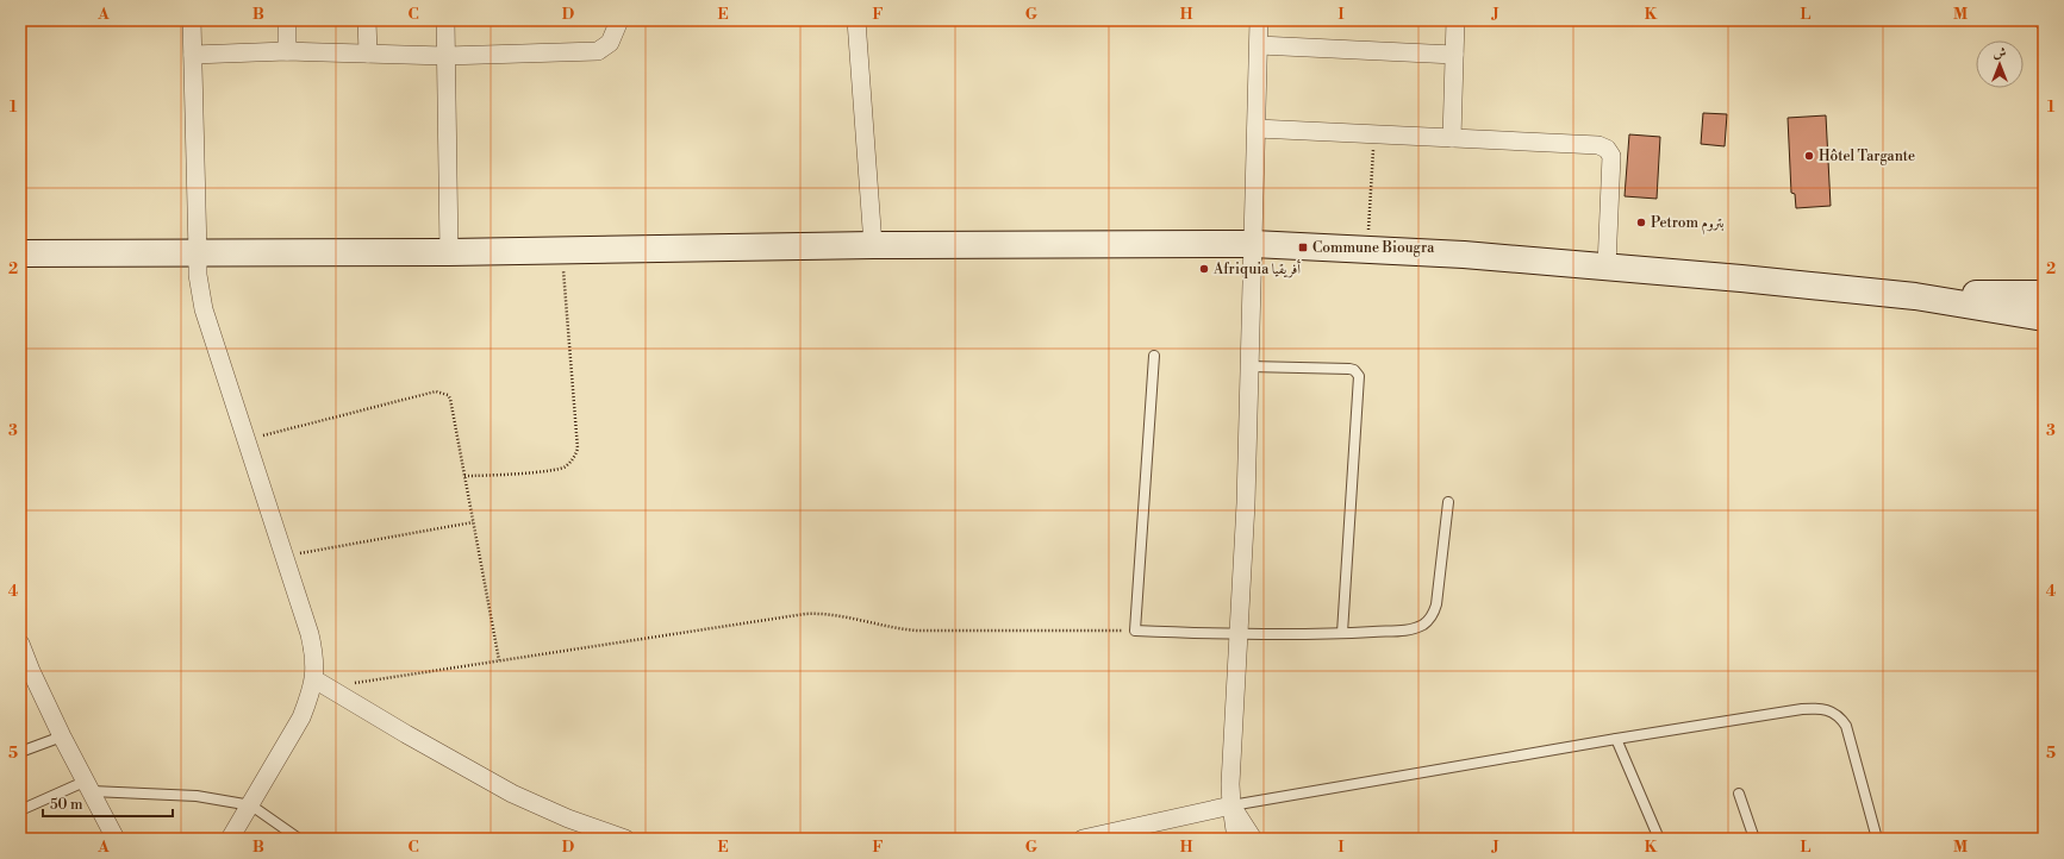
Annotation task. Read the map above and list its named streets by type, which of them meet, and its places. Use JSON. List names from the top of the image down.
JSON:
{
  "places": {
    "other": ["Hôtel Targante", "Petrom بتروم", "Afriquia أفريقيا"],
    "transit": ["Commune Biougra"]
  },
  "scale_bar": "50 m",
  "north": "top",
  "grid": {
    "columns": [
      "A",
      "B",
      "C",
      "D",
      "E",
      "F",
      "G",
      "H",
      "I",
      "J",
      "K",
      "L",
      "M"
    ],
    "rows": [
      "1",
      "2",
      "3",
      "4",
      "5"
    ]
  }
}
